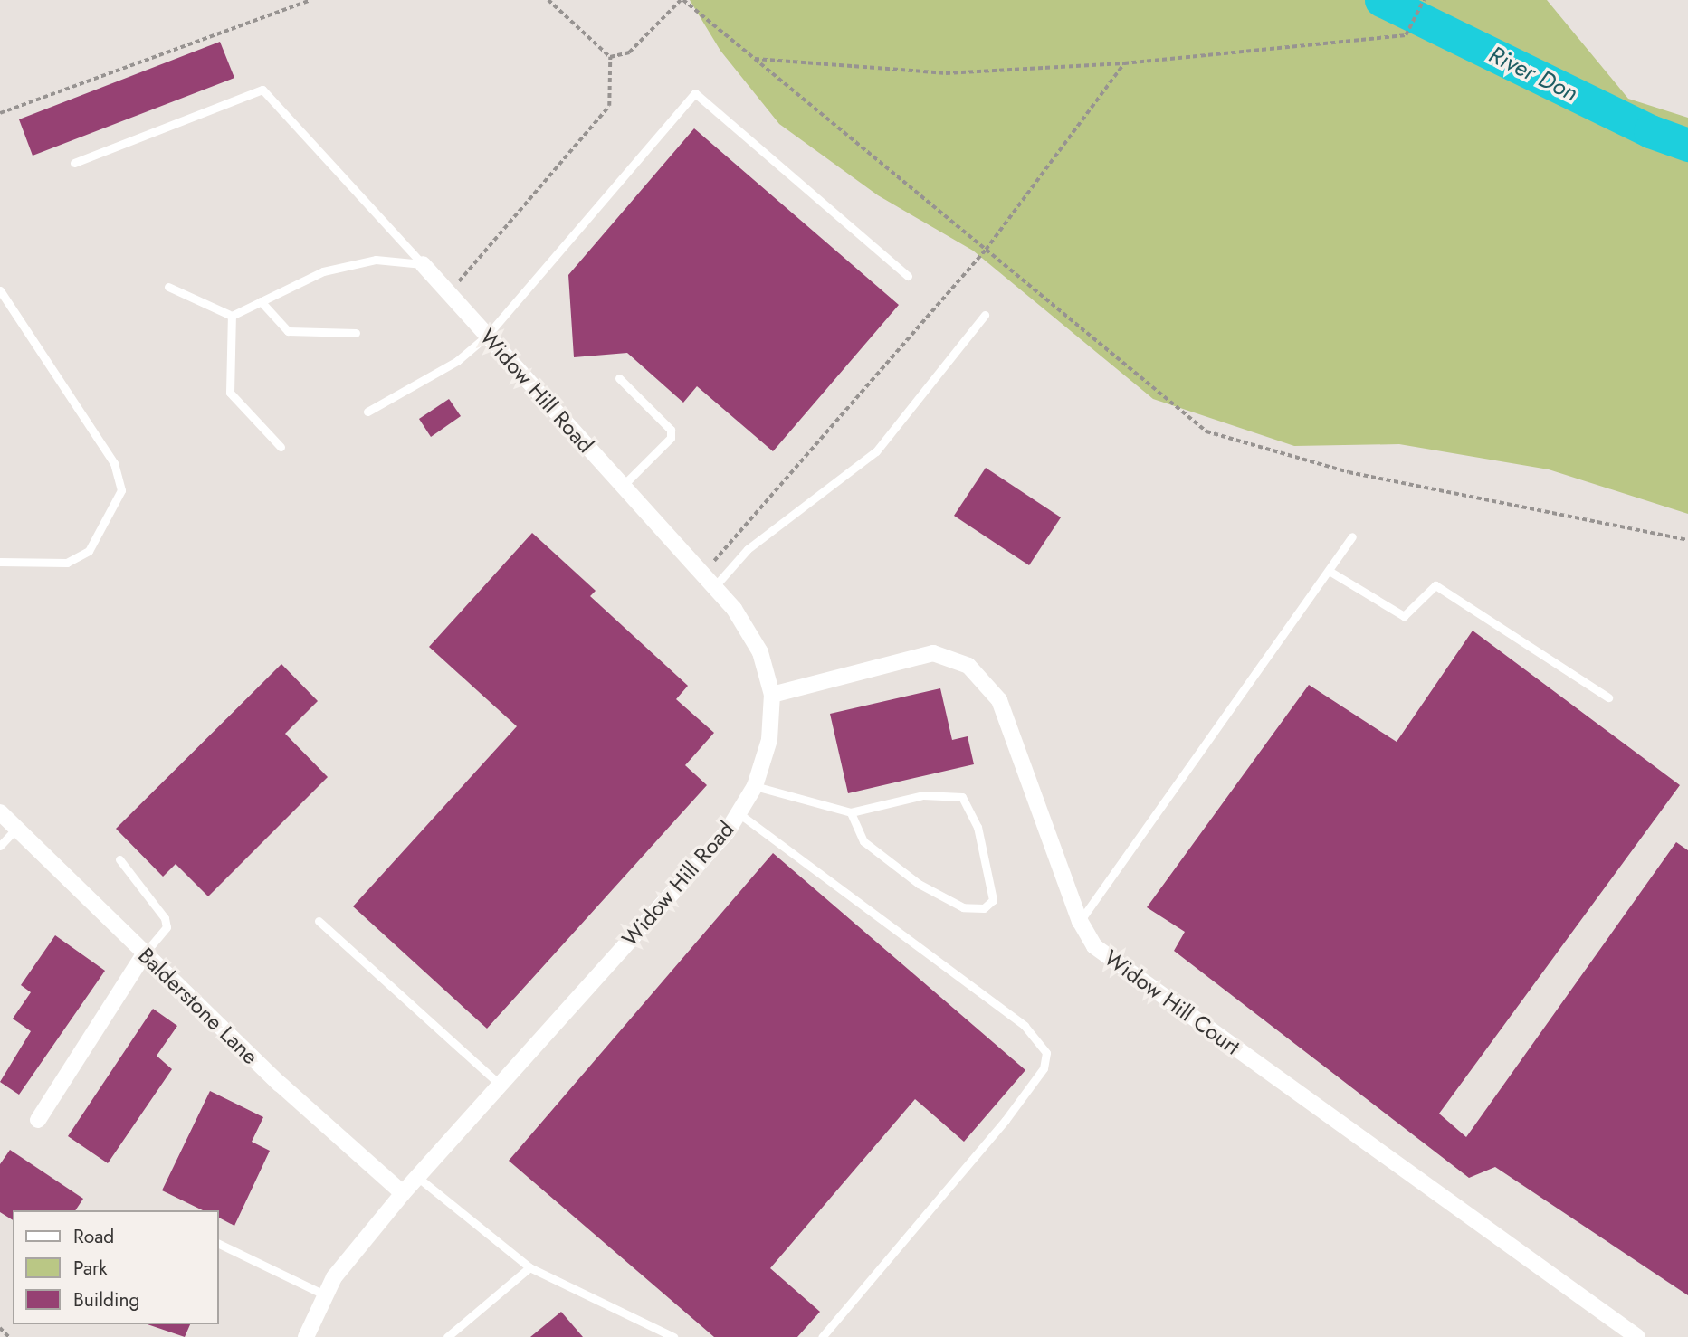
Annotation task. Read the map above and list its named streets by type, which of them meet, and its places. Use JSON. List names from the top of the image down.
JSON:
{
  "streets": {
    "street": ["Widow Hill Road", "Widow Hill Court", "Balderstone Lane"]
  },
  "crossings": [
    ["Widow Hill Road", "Widow Hill Court"],
    ["Widow Hill Road", "Balderstone Lane"]
  ],
  "water": ["River Don"],
  "legend": ["Road", "Park", "Building"]
}
